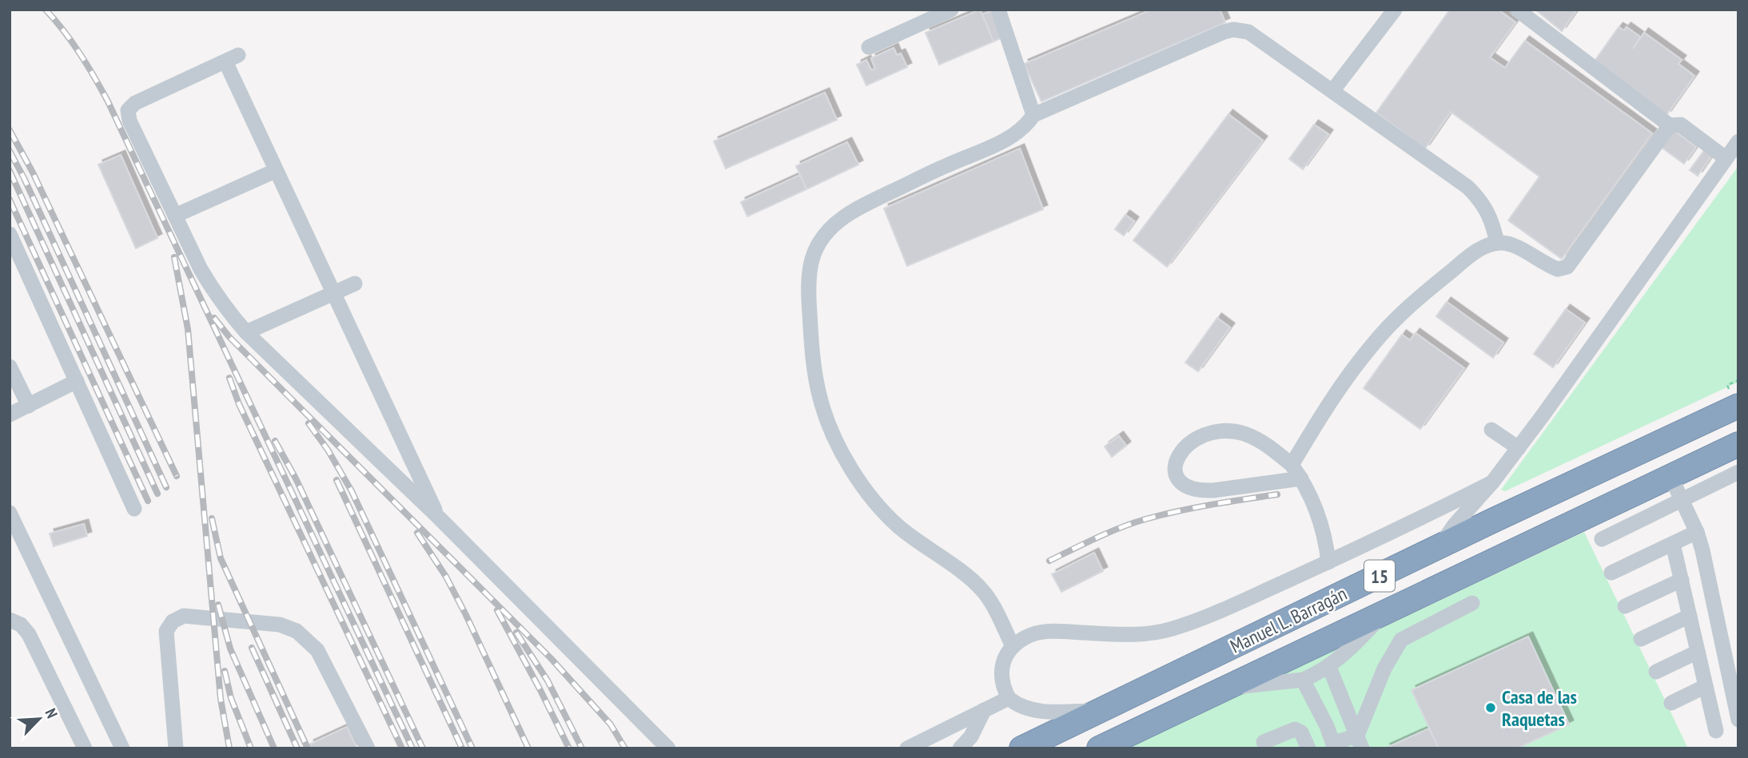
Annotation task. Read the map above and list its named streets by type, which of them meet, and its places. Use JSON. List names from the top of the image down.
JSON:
{
  "streets": {
    "highway": ["15", "Manuel L. Barragán"]
  },
  "places": ["Casa de las Raquetas"],
  "north": "top right"
}
